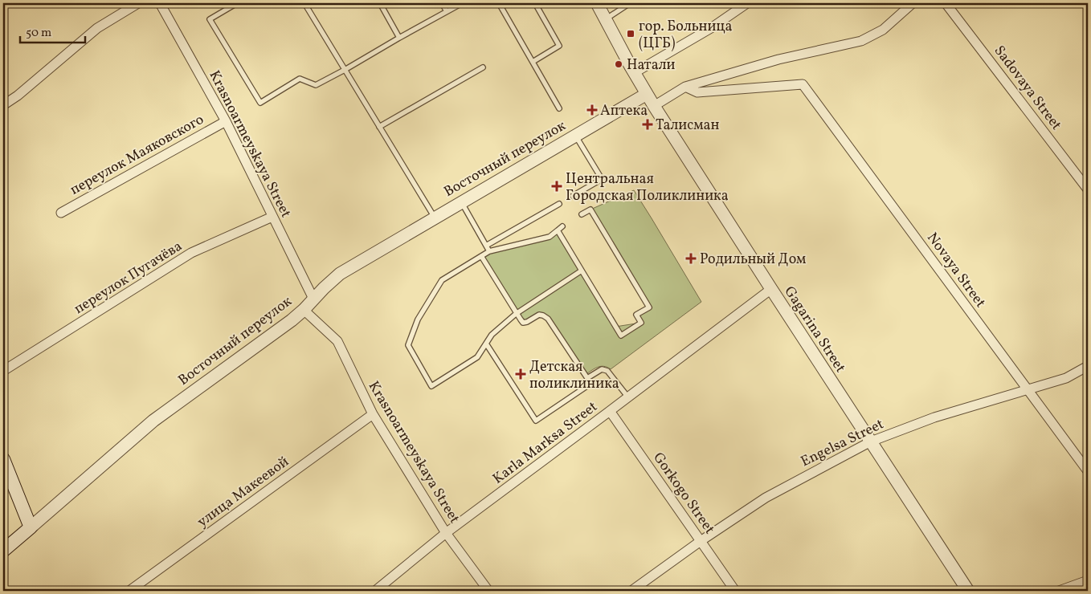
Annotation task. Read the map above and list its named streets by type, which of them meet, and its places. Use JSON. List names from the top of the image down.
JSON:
{
  "streets": {
    "main road": ["Восточный переулок"],
    "street": [
      "Sadovaya Street",
      "Krasnoarmeyskaya Street",
      "переулок Маяковского",
      "Novaya Street",
      "переулок Пугачёва",
      "Gagarina Street",
      "Karla Marksa Street",
      "Engelsa Street",
      "улица Макеевой",
      "Gorkogo Street"
    ]
  },
  "crossings": [
    ["Krasnoarmeyskaya Street", "переулок Маяковского"],
    ["Krasnoarmeyskaya Street", "Восточный переулок"],
    ["Krasnoarmeyskaya Street", "переулок Пугачёва"],
    ["Krasnoarmeyskaya Street", "Karla Marksa Street"],
    ["Krasnoarmeyskaya Street", "улица Макеевой"],
    ["Восточный переулок", "Gagarina Street"],
    ["Novaya Street", "Engelsa Street"],
    ["Gagarina Street", "Karla Marksa Street"],
    ["Gagarina Street", "Engelsa Street"],
    ["Karla Marksa Street", "Gorkogo Street"],
    ["Engelsa Street", "Gorkogo Street"]
  ],
  "places": {
    "transit": ["гор. Больница (ЦГБ)"],
    "other": ["Натали"],
    "health": [
      "Аптека",
      "Талисман",
      "Центральная Городская Поликлиника",
      "Родильный Дом",
      "Детская поликлиника"
    ]
  },
  "scale_bar": "50 m"
}
